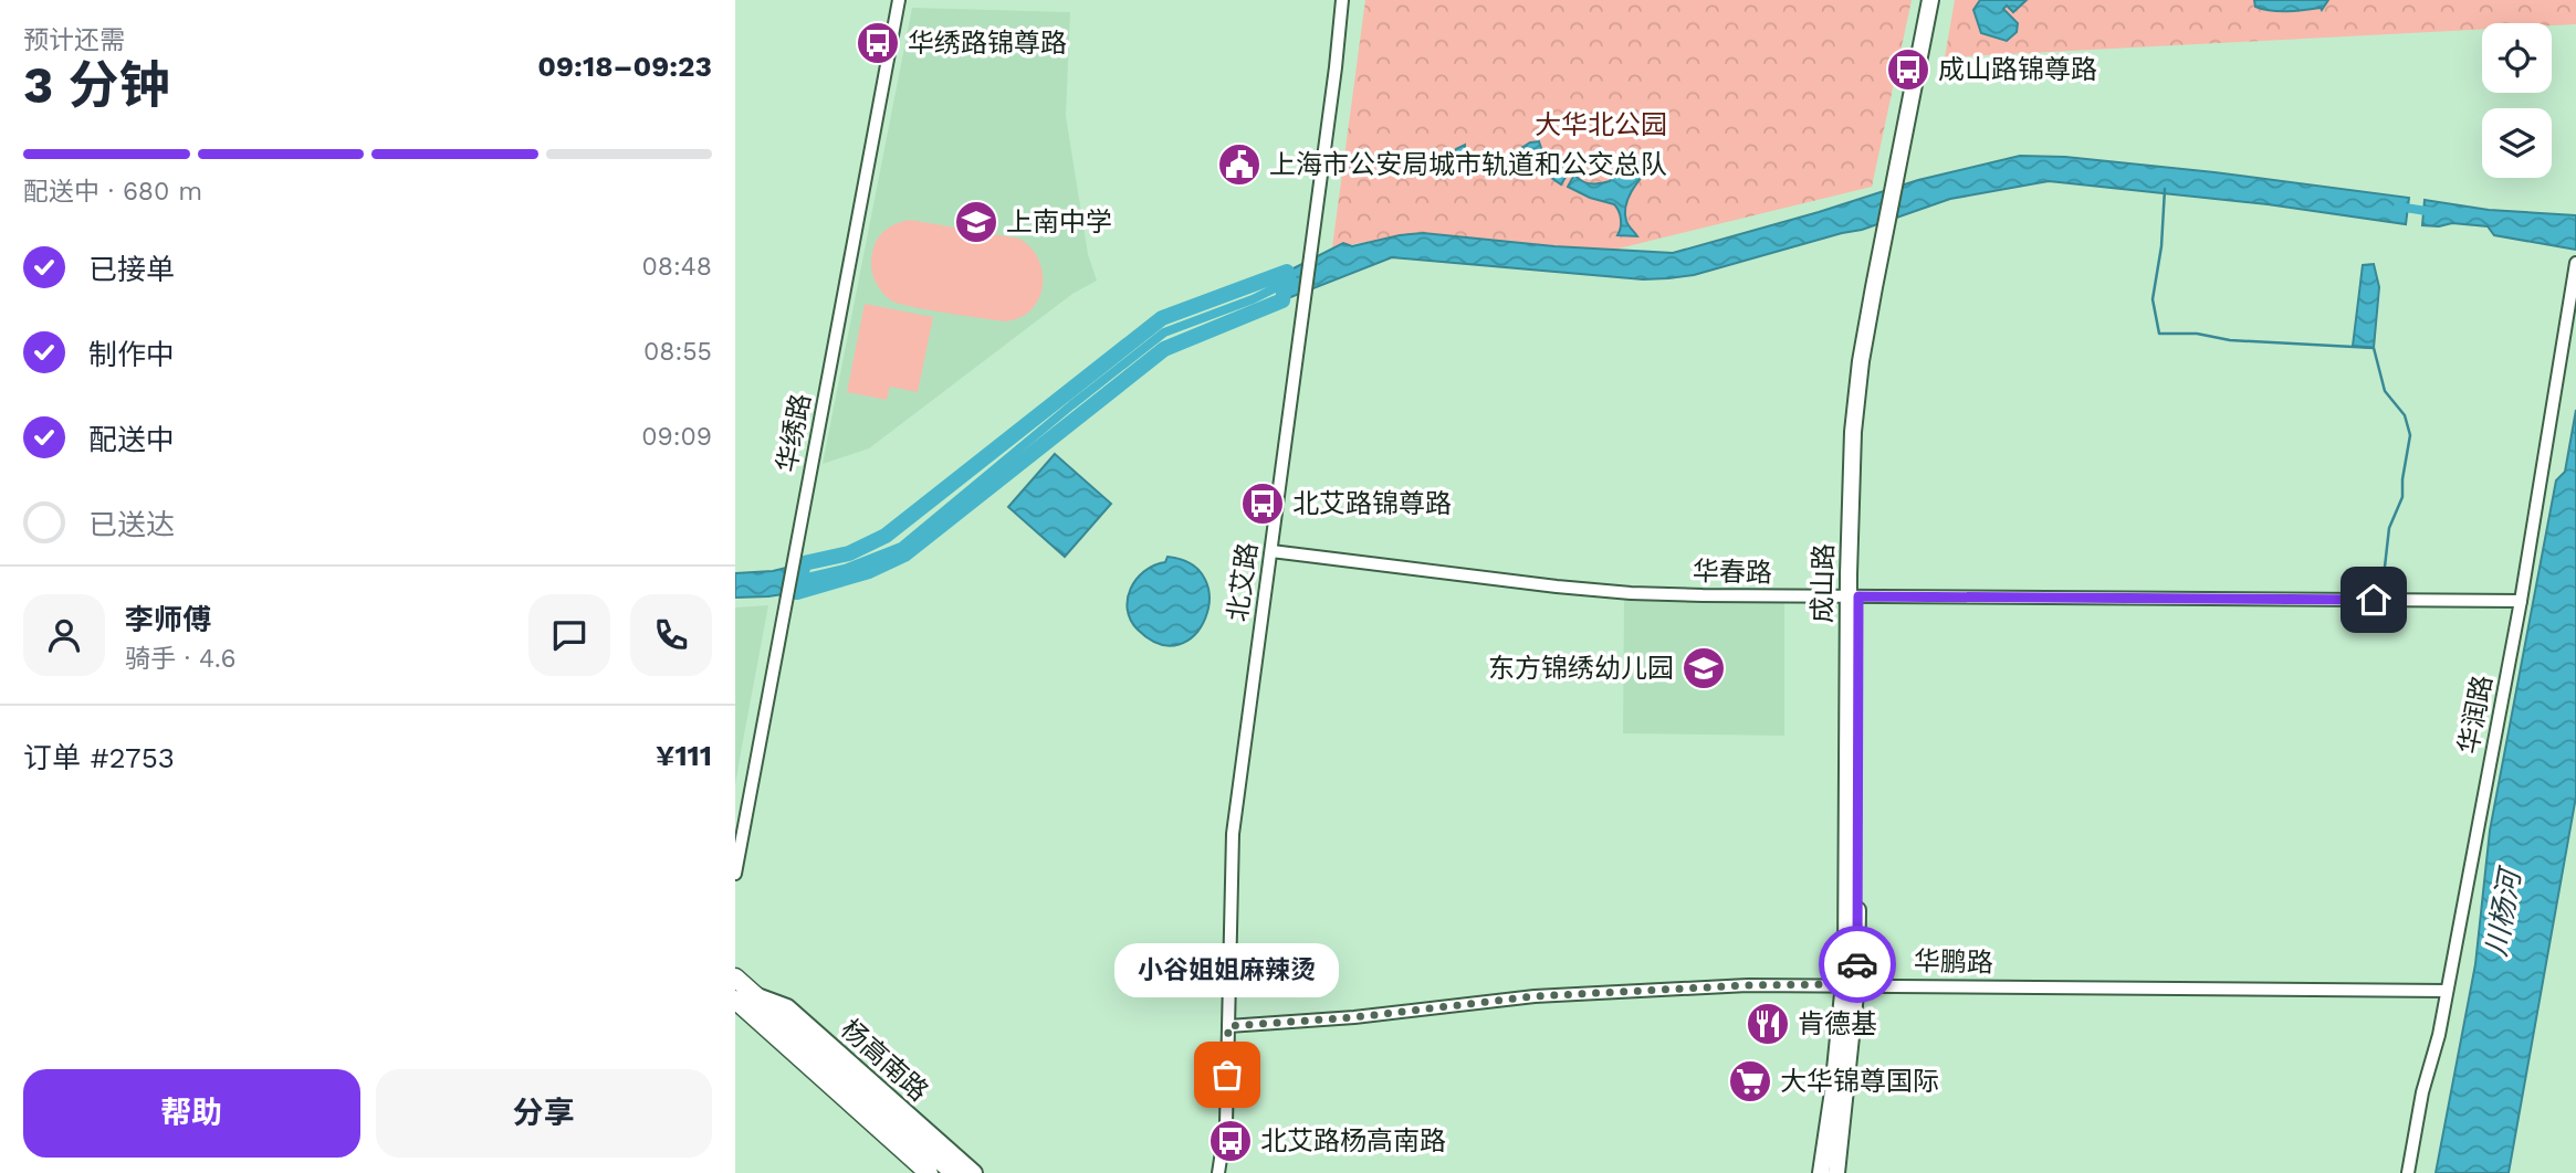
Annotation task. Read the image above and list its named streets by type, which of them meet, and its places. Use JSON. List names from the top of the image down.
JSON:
{
  "streets": {
    "highway": ["杨高南路"],
    "main road": ["成山路"],
    "street": [
      "华绣路",
      "华春路",
      "北艾路",
      "华润路",
      "华鹏路"
    ]
  },
  "crossings": [
    ["华春路", "北艾路"],
    ["华春路", "成山路"],
    ["华春路", "华润路"],
    ["北艾路", "华鹏路"],
    ["成山路", "华鹏路"],
    ["华润路", "华鹏路"]
  ],
  "water": ["川杨河"],
  "parks": ["大华北公园"],
  "places": {
    "bus stop": [
      "华绣路锦尊路",
      "成山路锦尊路",
      "北艾路锦尊路",
      "北艾路杨高南路"
    ],
    "public building": ["上海市公安局城市轨道和公交总队"],
    "school or university": ["上南中学", "东方锦绣幼儿园"],
    "restaurant": ["肯德基"],
    "other": ["小谷姐姐麻辣烫"],
    "supermarket": ["大华锦尊国际"]
  },
  "page": {
    "heading": ["3 分钟", "预计还需", "09:18–09:23"],
    "panel": [
      "李师傅",
      "骑手 · 4.6",
      "订单 #2753",
      "¥111"
    ],
    "bar": "配送中 · 680 m",
    "list": [
      ["已接单", "08:48"],
      ["制作中", "08:55"],
      ["配送中", "09:09"],
      "已送达"
    ],
    "bubble": "小谷姐姐麻辣烫",
    "buttons": ["帮助", "分享"]
  }
}
